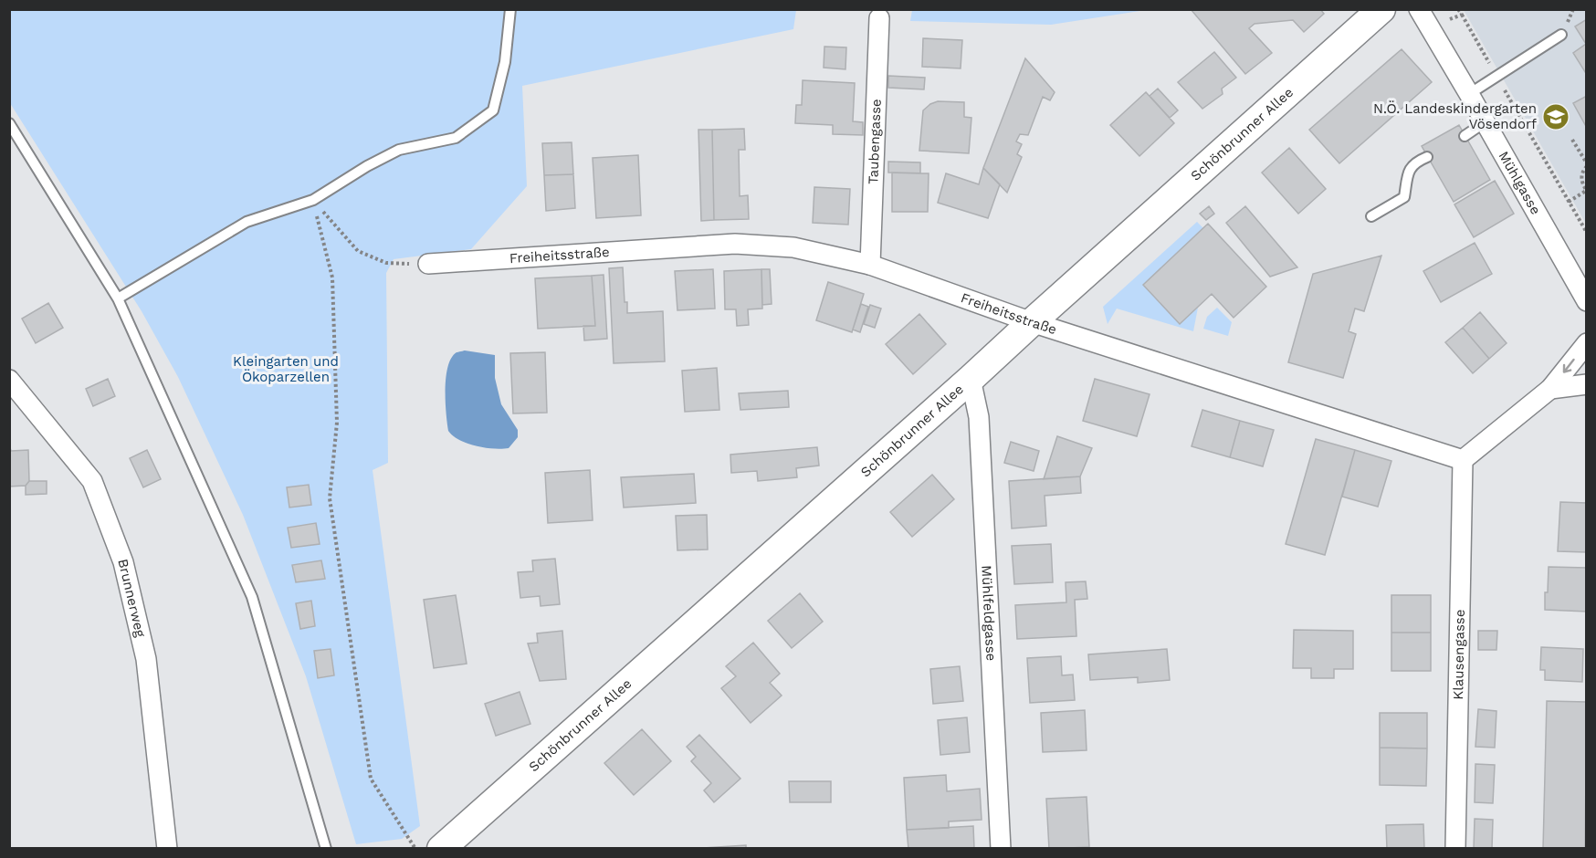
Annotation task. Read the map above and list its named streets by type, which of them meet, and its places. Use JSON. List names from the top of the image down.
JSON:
{
  "streets": {
    "main road": ["Schönbrunner Allee"],
    "street": [
      "Taubengasse",
      "Mühlgasse",
      "Freiheitsstraße",
      "Brunnerweg",
      "Mühlfeldgasse",
      "Klausengasse"
    ]
  },
  "crossings": [
    ["Schönbrunner Allee", "Freiheitsstraße"],
    ["Schönbrunner Allee", "Mühlfeldgasse"],
    ["Taubengasse", "Freiheitsstraße"],
    ["Freiheitsstraße", "Klausengasse"]
  ],
  "parks": ["Kleingarten und Ökoparzellen"],
  "places": {
    "school or university": ["N.Ö. Landeskindergarten Vösendorf"]
  }
}
